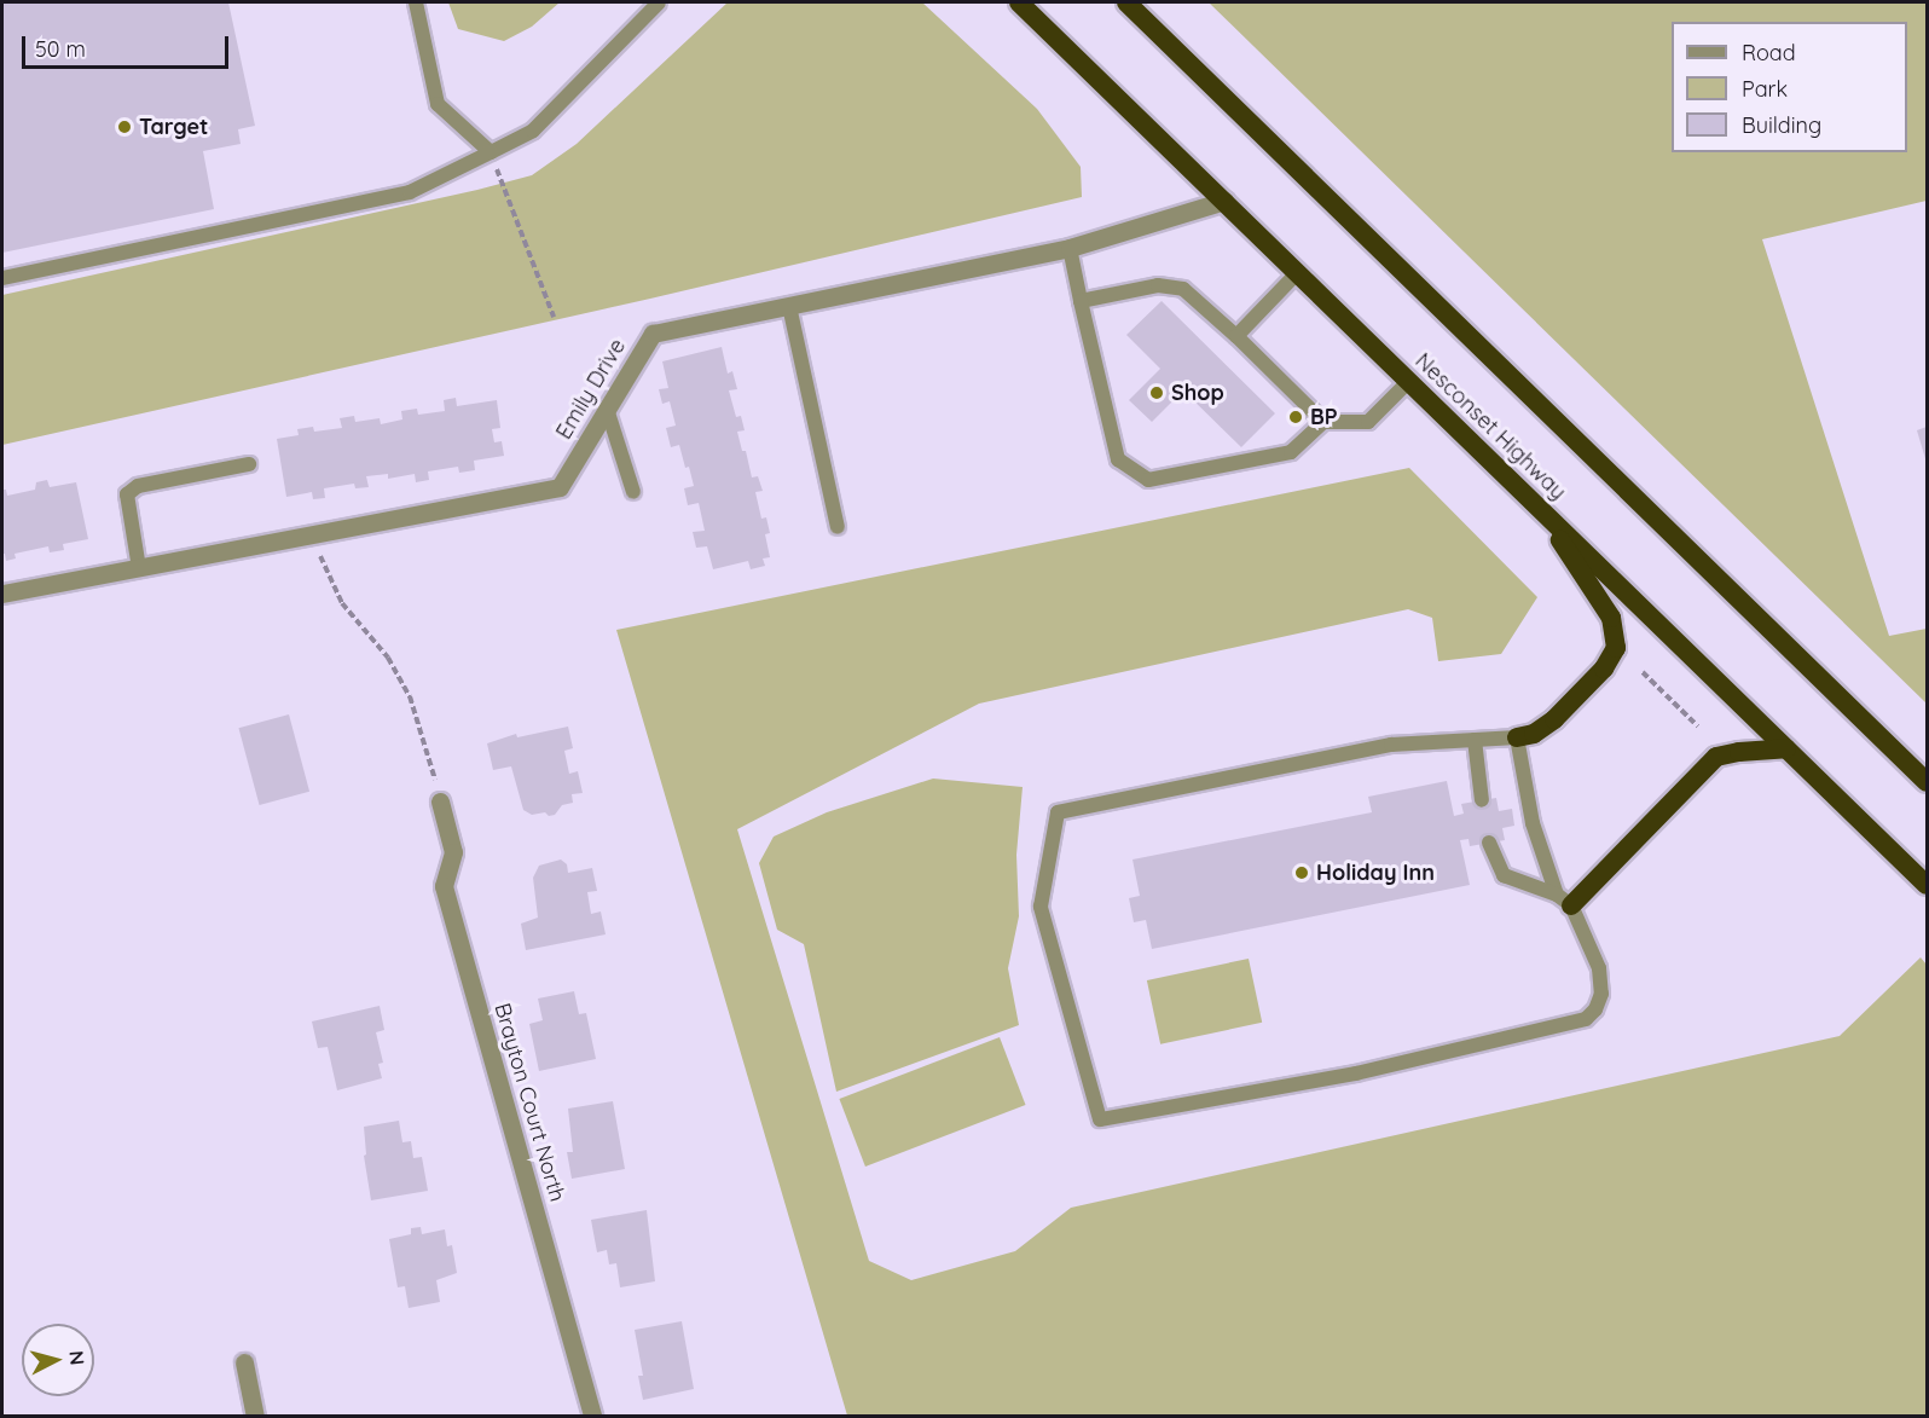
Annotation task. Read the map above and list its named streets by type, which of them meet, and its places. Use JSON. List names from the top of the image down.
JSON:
{
  "streets": {
    "highway": ["Nesconset Highway"],
    "street": ["Emily Drive", "Brayton Court North"]
  },
  "crossings": [
    ["Emily Drive", "Nesconset Highway"]
  ],
  "places": [
    "Target",
    "Shop",
    "BP",
    "Holiday Inn"
  ],
  "legend": ["Road", "Park", "Building"],
  "scale_bar": "50 m",
  "north": "right"
}
